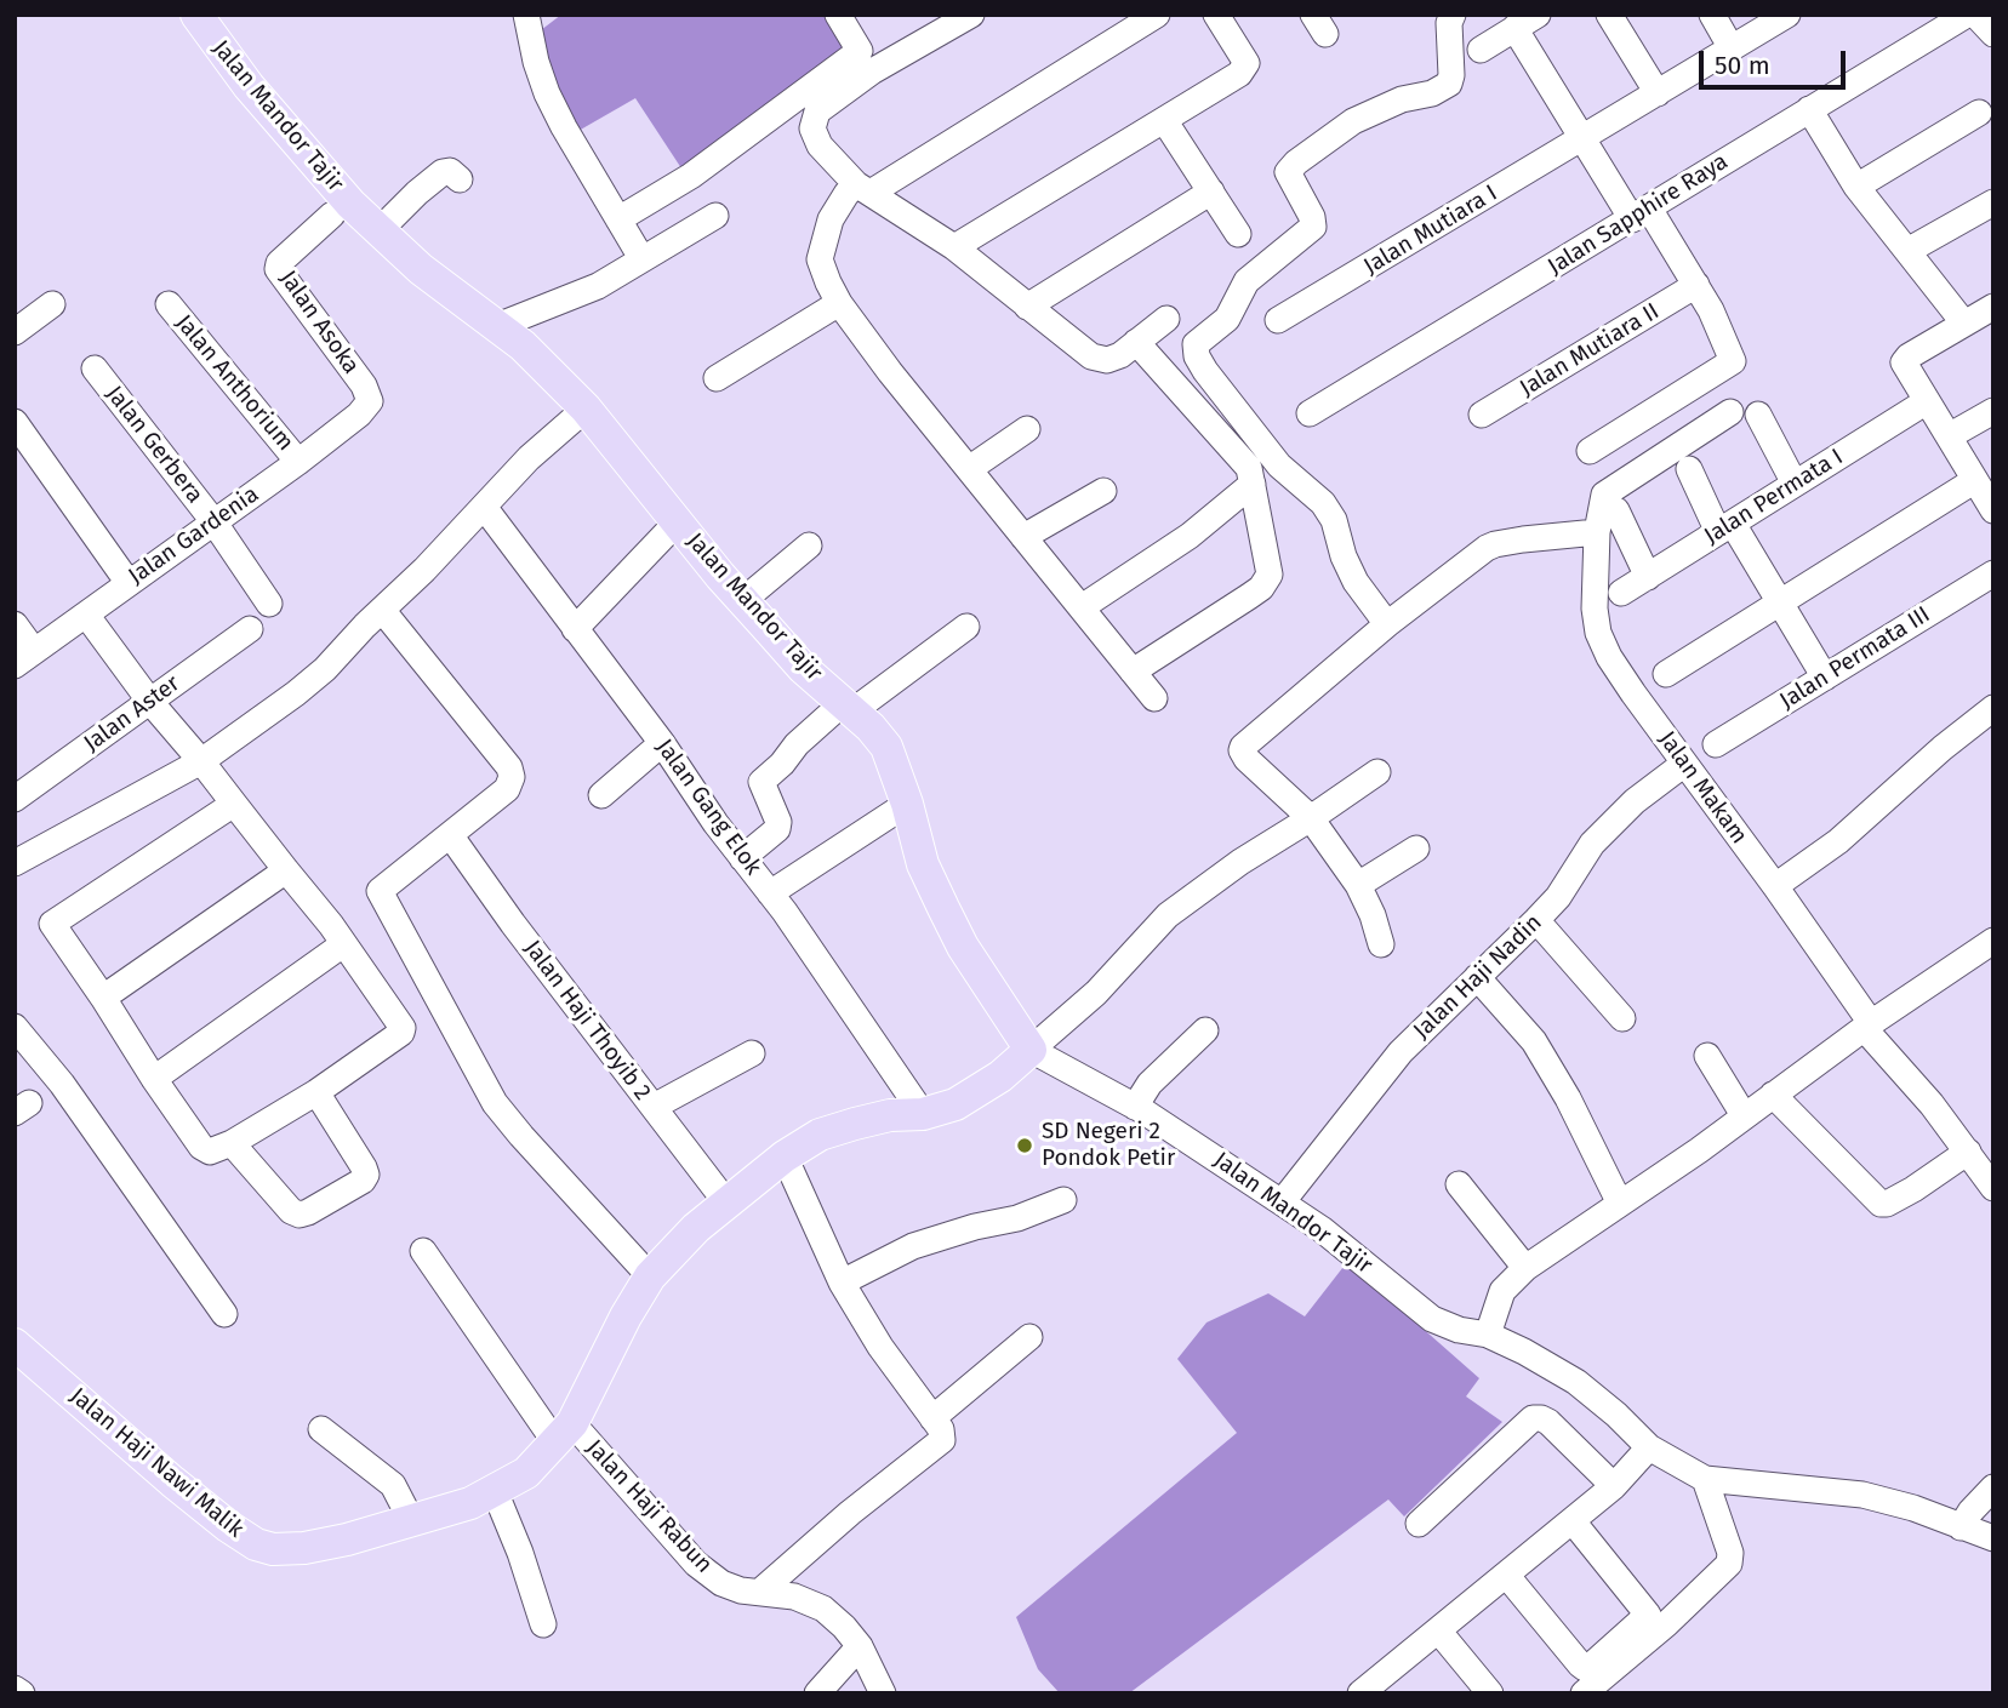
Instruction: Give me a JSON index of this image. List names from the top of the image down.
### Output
{
  "streets": {
    "main road": ["Jalan Mandor Tajir", "Jalan Haji Nawi Malik"],
    "street": [
      "Jalan Sapphire Raya",
      "Jalan Mutiara I",
      "Jalan Asoka",
      "Jalan Mutiara II",
      "Jalan Anthorium",
      "Jalan Gerbera",
      "Jalan Permata I",
      "Jalan Gardenia",
      "Jalan Permata III",
      "Jalan Aster",
      "Jalan Makam",
      "Jalan Gang Elok",
      "Jalan Haji Nadin",
      "Jalan Haji Thoyib 2",
      "Jalan Haji Rabun"
    ]
  },
  "crossings": [
    ["Jalan Mandor Tajir", "Jalan Haji Nadin"],
    ["Jalan Mandor Tajir", "Jalan Haji Nawi Malik"],
    ["Jalan Asoka", "Jalan Gardenia"],
    ["Jalan Anthorium", "Jalan Gardenia"],
    ["Jalan Gerbera", "Jalan Gardenia"],
    ["Jalan Makam", "Jalan Haji Nadin"],
    ["Jalan Gang Elok", "Jalan Haji Nawi Malik"],
    ["Jalan Haji Thoyib 2", "Jalan Haji Nawi Malik"],
    ["Jalan Haji Nawi Malik", "Jalan Haji Rabun"]
  ],
  "places": ["SD Negeri 2 Pondok Petir"],
  "scale_bar": "50 m"
}
